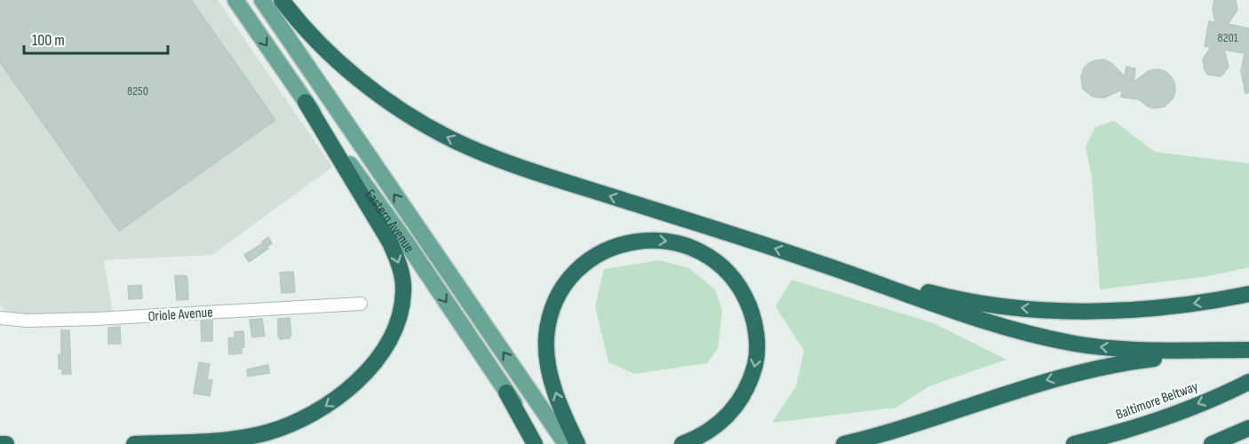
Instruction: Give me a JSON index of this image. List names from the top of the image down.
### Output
{
  "streets": {
    "highway": ["Baltimore Beltway"],
    "main road": ["Eastern Avenue"],
    "street": ["Oriole Avenue"]
  },
  "house_numbers": ["8201", "8250"],
  "scale_bar": "100 m"
}
